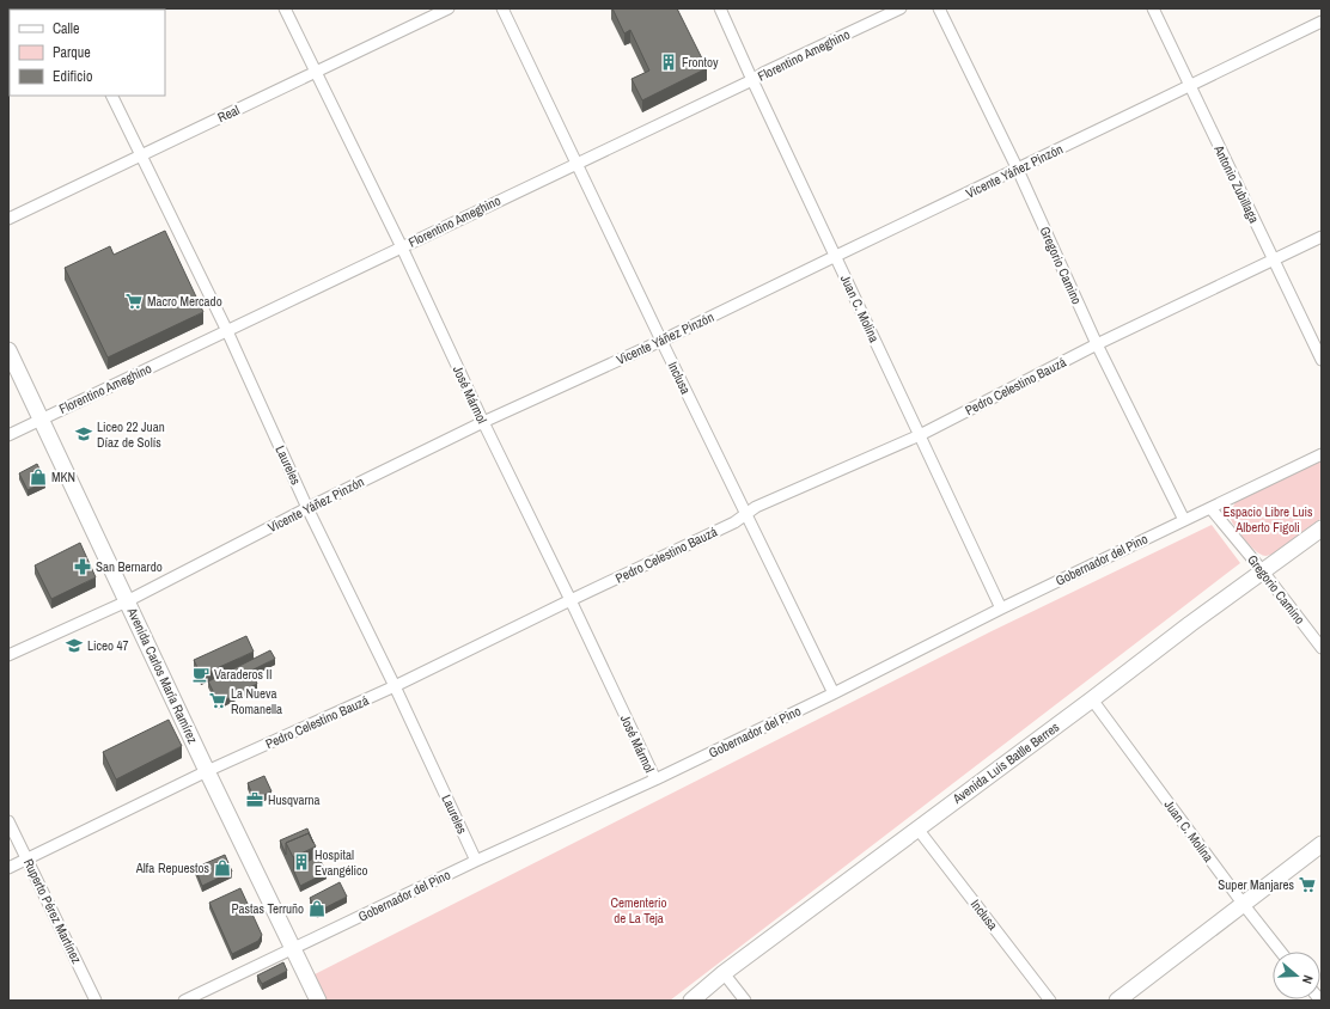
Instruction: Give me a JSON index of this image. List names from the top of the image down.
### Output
{
  "streets": {
    "main road": ["Avenida Carlos María Ramírez", "Avenida Luis Batlle Berres"],
    "street": [
      "Florentino Ameghino",
      "Real",
      "Vicente Yáñez Pinzón",
      "Antonio Zubillaga",
      "Gregorio Camino",
      "Juan C. Molina",
      "Inclusa",
      "Pedro Celestino Bauzá",
      "José Mármol",
      "Laureles",
      "Gobernador del Pino",
      "Ruperto Pérez Martínez"
    ]
  },
  "crossings": [
    ["Florentino Ameghino", "Juan C. Molina"],
    ["Florentino Ameghino", "Inclusa"],
    ["Florentino Ameghino", "José Mármol"],
    ["Florentino Ameghino", "Laureles"],
    ["Florentino Ameghino", "Avenida Carlos María Ramírez"],
    ["Real", "José Mármol"],
    ["Real", "Laureles"],
    ["Vicente Yáñez Pinzón", "Antonio Zubillaga"],
    ["Vicente Yáñez Pinzón", "Gregorio Camino"],
    ["Vicente Yáñez Pinzón", "Juan C. Molina"],
    ["Vicente Yáñez Pinzón", "Inclusa"],
    ["Vicente Yáñez Pinzón", "José Mármol"],
    ["Vicente Yáñez Pinzón", "Laureles"],
    ["Vicente Yáñez Pinzón", "Avenida Carlos María Ramírez"],
    ["Antonio Zubillaga", "Pedro Celestino Bauzá"],
    ["Gregorio Camino", "Pedro Celestino Bauzá"],
    ["Gregorio Camino", "Gobernador del Pino"],
    ["Gregorio Camino", "Avenida Luis Batlle Berres"],
    ["Juan C. Molina", "Pedro Celestino Bauzá"],
    ["Juan C. Molina", "Gobernador del Pino"],
    ["Juan C. Molina", "Avenida Luis Batlle Berres"],
    ["Inclusa", "Pedro Celestino Bauzá"],
    ["Inclusa", "Gobernador del Pino"],
    ["Inclusa", "Avenida Luis Batlle Berres"],
    ["Pedro Celestino Bauzá", "José Mármol"],
    ["Pedro Celestino Bauzá", "Laureles"],
    ["Pedro Celestino Bauzá", "Avenida Carlos María Ramírez"],
    ["Pedro Celestino Bauzá", "Ruperto Pérez Martínez"],
    ["José Mármol", "Gobernador del Pino"],
    ["Laureles", "Gobernador del Pino"],
    ["Gobernador del Pino", "Avenida Carlos María Ramírez"]
  ],
  "parks": ["Espacio Libre Luis Alberto Figoli", "Cementerio de La Teja"],
  "places": {
    "building": ["Frontoy", "Hospital Evangélico"],
    "supermarket": ["Macro Mercado", "La Nueva Romanella", "Super Manjares"],
    "school or university": ["Liceo 22 Juan Díaz de Solís", "Liceo 47"],
    "shop": ["MKN", "Alfa Repuestos", "Pastas Terruño"],
    "pharmacy": ["San Bernardo"],
    "cafe": ["Varaderos II"],
    "office": ["Husqvarna"]
  },
  "legend": ["Calle", "Parque", "Edificio"],
  "north": "right"
}
